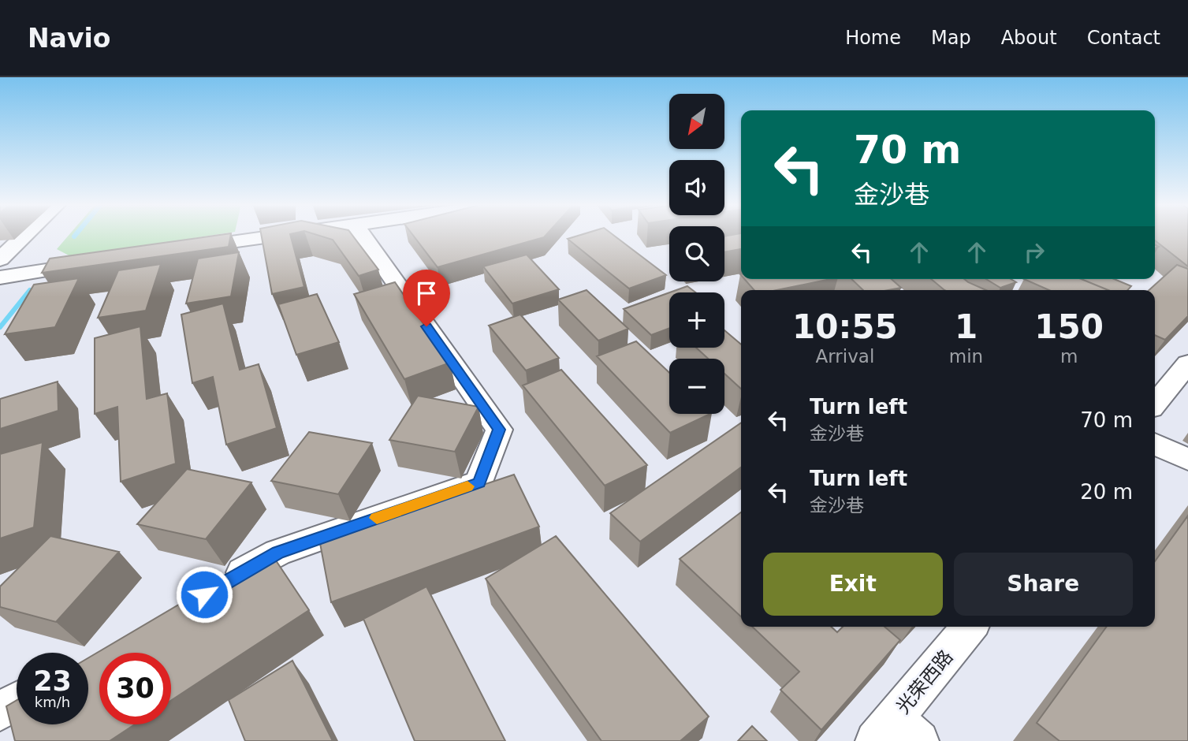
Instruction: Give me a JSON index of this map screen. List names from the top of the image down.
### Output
{
  "streets": {
    "street": ["光荣西路"]
  },
  "north": "bottom left",
  "page": {
    "header": "Navio",
    "nav": [
      "Home",
      "Map",
      "About",
      "Contact"
    ],
    "map_buttons": ["+", "−"],
    "turn": ["70 m", "金沙巷"],
    "eta": [
      "10:55",
      "Arrival",
      "1",
      "min",
      "150",
      "m"
    ],
    "list": [
      {
        "name": "Turn left",
        "note": "金沙巷",
        "value": "70 m"
      },
      {
        "name": "Turn left",
        "note": "金沙巷",
        "value": "20 m"
      }
    ],
    "buttons": ["Exit", "Share"],
    "speed": "23 km/h",
    "limit": "30"
  }
}
